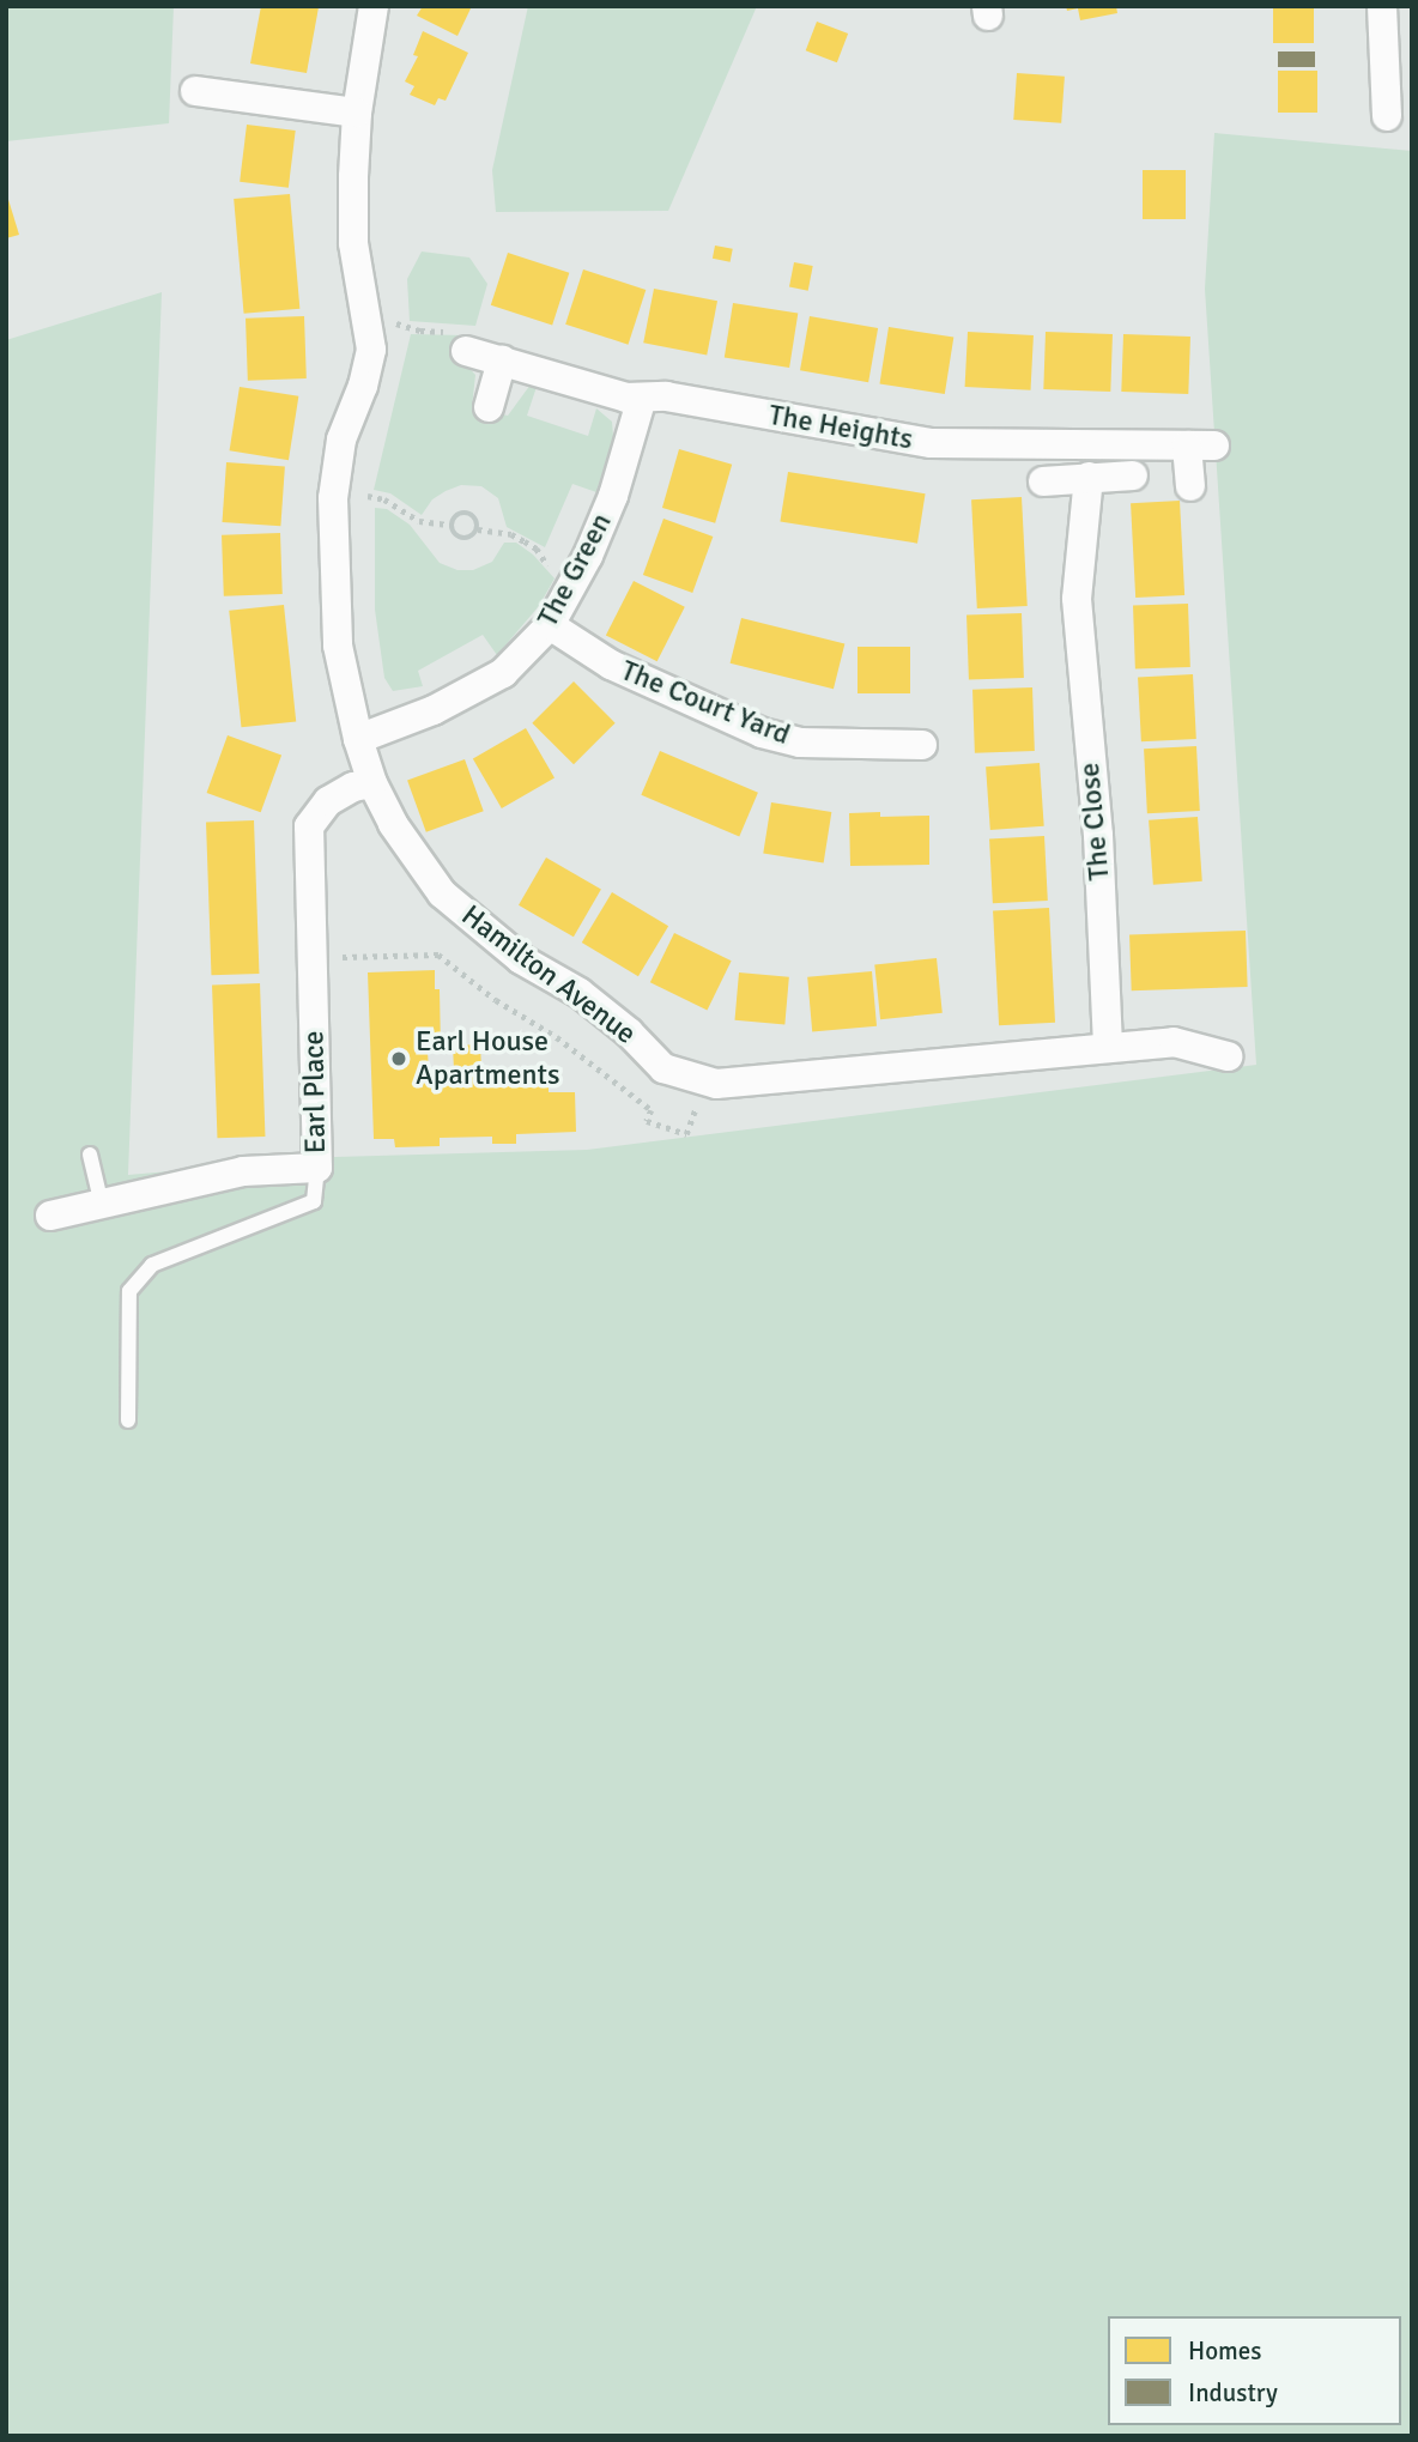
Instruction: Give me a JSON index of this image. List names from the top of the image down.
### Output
{
  "streets": {
    "street": [
      "The Heights",
      "The Green",
      "The Court Yard",
      "The Close",
      "Hamilton Avenue",
      "Earl Place"
    ]
  },
  "crossings": [
    ["The Heights", "The Green"],
    ["The Green", "The Court Yard"],
    ["The Green", "Hamilton Avenue"],
    ["The Close", "Hamilton Avenue"],
    ["Hamilton Avenue", "Earl Place"]
  ],
  "places": ["Earl House Apartments"],
  "legend": ["Homes", "Industry"]
}
